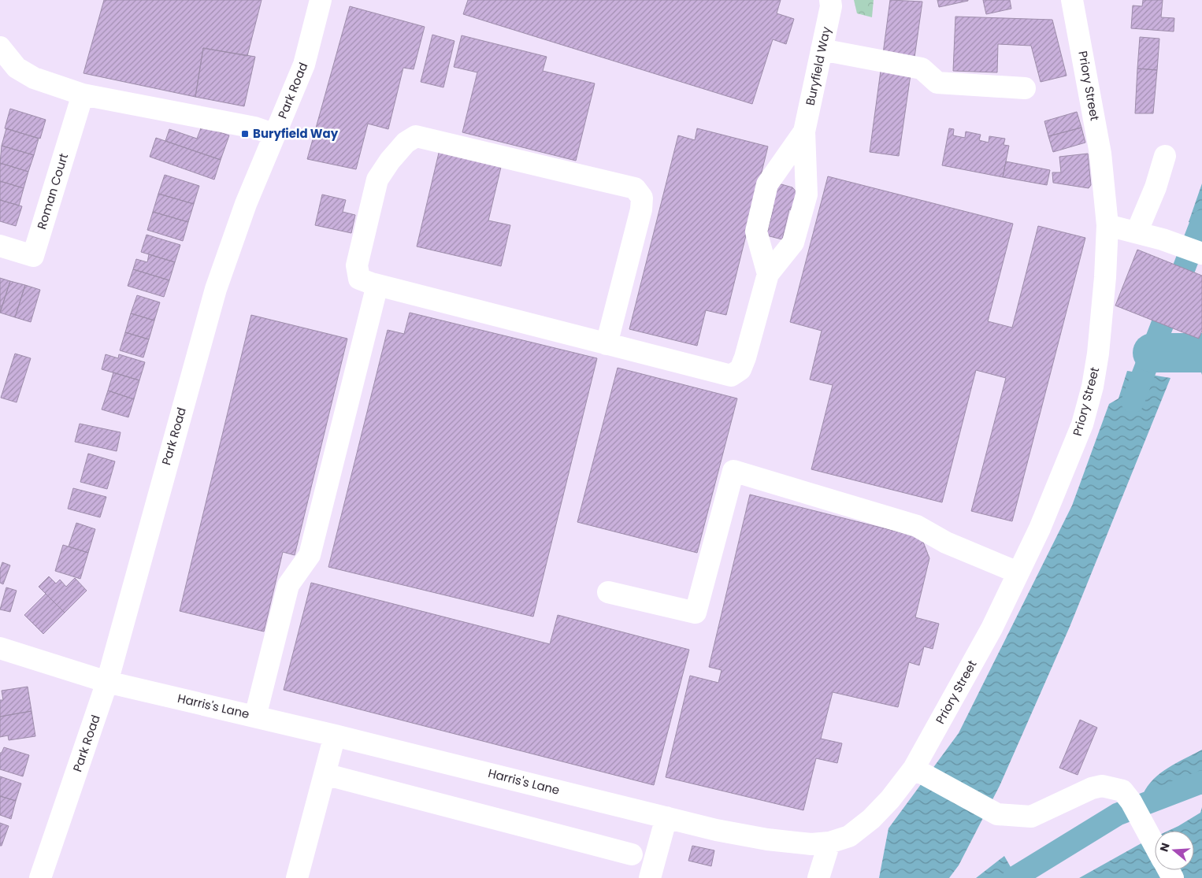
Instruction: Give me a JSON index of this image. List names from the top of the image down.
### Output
{
  "streets": {
    "street": [
      "Buryfield Way",
      "Priory Street",
      "Park Road",
      "Roman Court",
      "Harris's Lane"
    ]
  },
  "crossings": [
    ["Priory Street", "Harris's Lane"],
    ["Park Road", "Harris's Lane"]
  ],
  "places": {
    "transit": ["Buryfield Way"]
  },
  "north": "left"
}
